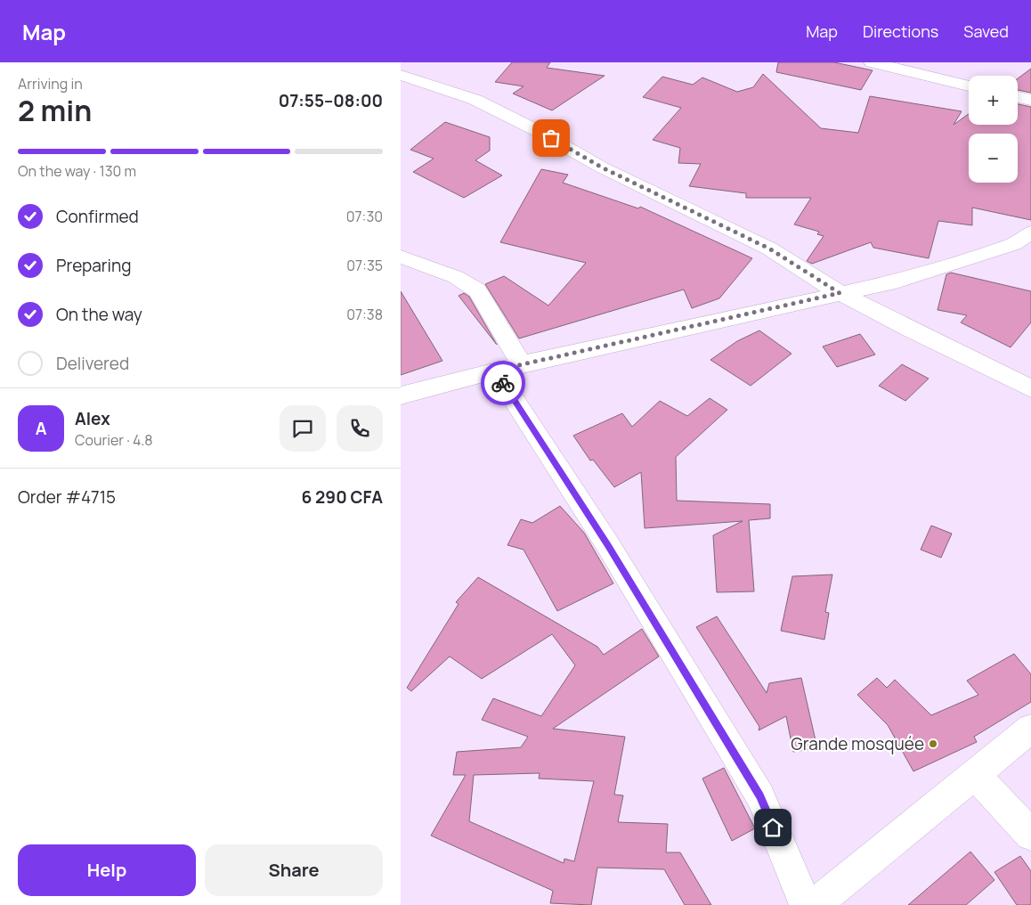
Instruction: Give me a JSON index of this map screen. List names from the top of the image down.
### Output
{
  "places": ["Grande mosquée"],
  "page": {
    "header": "Map",
    "nav": ["Map", "Directions", "Saved"],
    "heading": ["2 min", "Arriving in", "07:55–08:00"],
    "panel": [
      "Alex",
      "Courier · 4.8",
      "Order #4715",
      "6 290 CFA"
    ],
    "map_buttons": ["+", "−"],
    "bar": "On the way · 130 m",
    "list": [
      ["Confirmed", "07:30"],
      ["Preparing", "07:35"],
      ["On the way", "07:38"],
      "Delivered"
    ],
    "round": "A",
    "buttons": ["Help", "Share"]
  }
}
